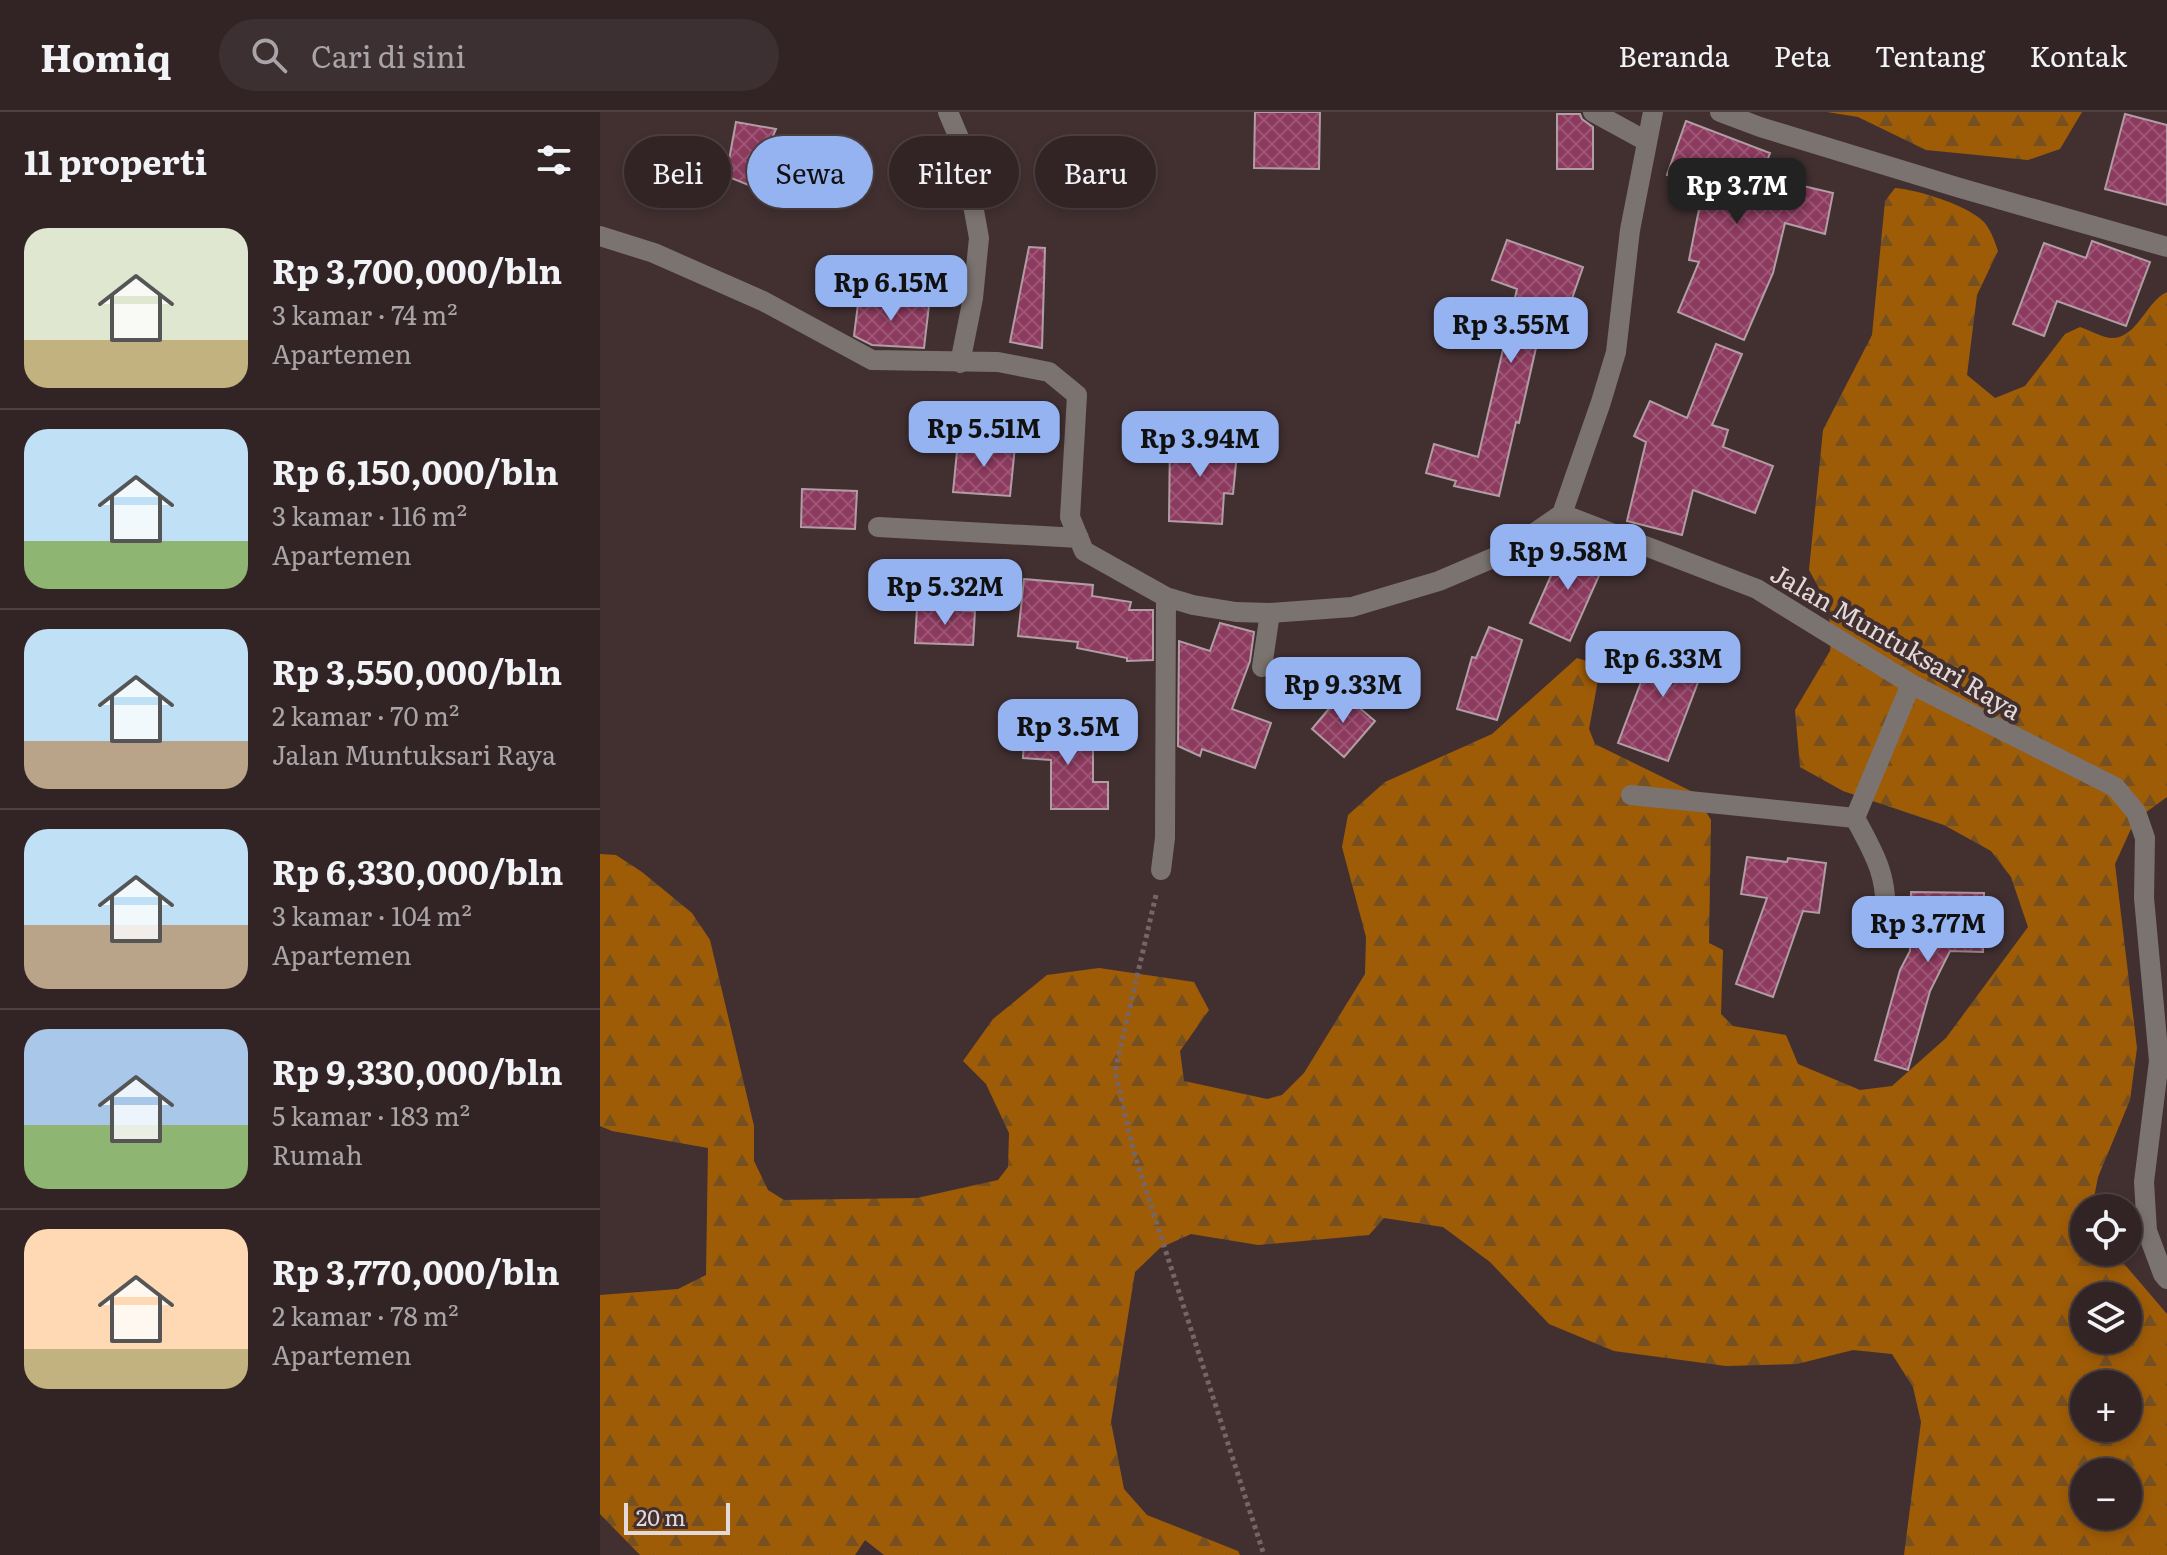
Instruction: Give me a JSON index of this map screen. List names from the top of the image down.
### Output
{
  "streets": {
    "street": ["Jalan Muntuksari Raya"]
  },
  "scale_bar": "20 m",
  "page": {
    "header": "Homiq",
    "search": "Cari di sini",
    "nav": [
      "Beranda",
      "Peta",
      "Tentang",
      "Kontak"
    ],
    "heading": "11 properti",
    "chip": [
      "Beli",
      "Sewa",
      "Filter",
      "Baru"
    ],
    "price": [
      "Rp 3.7M",
      "Rp 6.15M",
      "Rp 3.55M",
      "Rp 5.51M",
      "Rp 3.94M",
      "Rp 9.58M",
      "Rp 5.32M",
      "Rp 6.33M",
      "Rp 9.33M",
      "Rp 3.5M",
      "Rp 3.77M"
    ],
    "list": [
      {
        "name": "Rp 3,700,000/bln",
        "note": "3 kamar · 74 m² · Apartemen"
      },
      {
        "name": "Rp 6,150,000/bln",
        "note": "3 kamar · 116 m² · Apartemen"
      },
      {
        "name": "Rp 3,550,000/bln",
        "note": "2 kamar · 70 m² · Jalan Muntuksari Raya"
      },
      {
        "name": "Rp 6,330,000/bln",
        "note": "3 kamar · 104 m² · Apartemen"
      },
      {
        "name": "Rp 9,330,000/bln",
        "note": "5 kamar · 183 m² · Rumah"
      },
      {
        "name": "Rp 3,770,000/bln",
        "note": "2 kamar · 78 m² · Apartemen"
      }
    ],
    "map_buttons": ["+", "−"],
    "scale": "20 m"
  }
}
